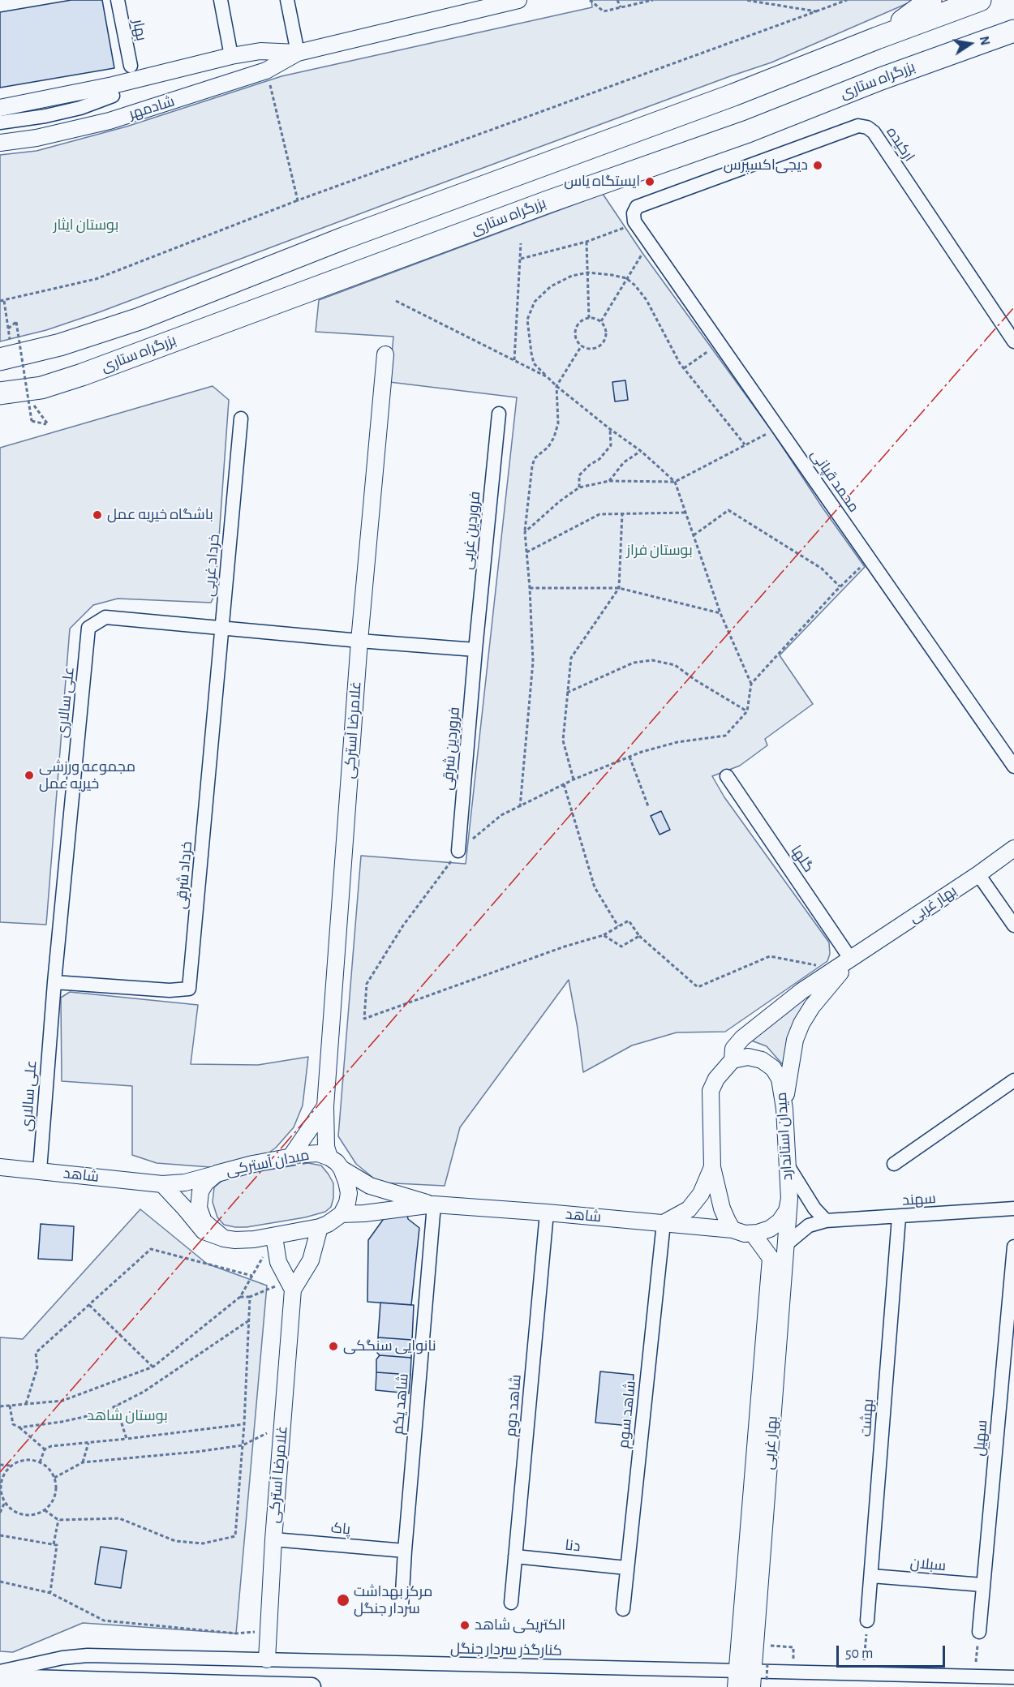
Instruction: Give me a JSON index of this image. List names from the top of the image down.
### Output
{
  "streets": {
    "highway": ["بزرگراه ستاری"],
    "street": [
      "بهار",
      "شادمهر",
      "ارکیده",
      "محمد قپانی",
      "فروردین غربی",
      "خرداد غربی",
      "علی سالاری",
      "غلامرضا آسترکی",
      "فروردین شرقی",
      "گلها",
      "خرداد شرقی",
      "بهار غربی",
      "میدان استاندارد",
      "میدان آسترکی",
      "شاهد",
      "سهند",
      "شاهد یکم",
      "شاهد دوم",
      "شاهد سوم",
      "بهشت",
      "سهیل",
      "پاک",
      "دنا",
      "سبلان",
      "کنارگذر سردار جنگل"
    ]
  },
  "crossings": [
    ["ارکیده", "محمد قپانی"],
    ["فروردین غربی", "علی سالاری"],
    ["فروردین غربی", "فروردین شرقی"],
    ["خرداد غربی", "علی سالاری"],
    ["خرداد غربی", "خرداد شرقی"],
    ["علی سالاری", "غلامرضا آسترکی"],
    ["علی سالاری", "فروردین شرقی"],
    ["علی سالاری", "خرداد شرقی"],
    ["علی سالاری", "شاهد"],
    ["غلامرضا آسترکی", "میدان آسترکی"],
    ["غلامرضا آسترکی", "پاک"],
    ["غلامرضا آسترکی", "کنارگذر سردار جنگل"],
    ["گلها", "بهار غربی"],
    ["بهار غربی", "میدان استاندارد"],
    ["بهار غربی", "کنارگذر سردار جنگل"],
    ["میدان آسترکی", "شاهد"],
    ["شاهد", "شاهد یکم"],
    ["شاهد", "شاهد دوم"],
    ["شاهد", "شاهد سوم"],
    ["سهند", "بهشت"],
    ["شاهد یکم", "پاک"],
    ["شاهد دوم", "دنا"],
    ["شاهد سوم", "دنا"],
    ["بهشت", "سبلان"],
    ["سهیل", "سبلان"]
  ],
  "parks": ["بوستان ایثار", "بوستان فراز", "بوستان شاهد"],
  "places": [
    "دیجی‌اکسپرس",
    "ایستگاه یاس",
    "باشگاه خیریه عمل",
    "مجموعه ورزشی خیریه عمل",
    "نانوایی سنگکی",
    "مرکز بهداشت سردار جنگل",
    "الکتریکی شاهد"
  ],
  "scale_bar": "50 m",
  "north": "right"
}
